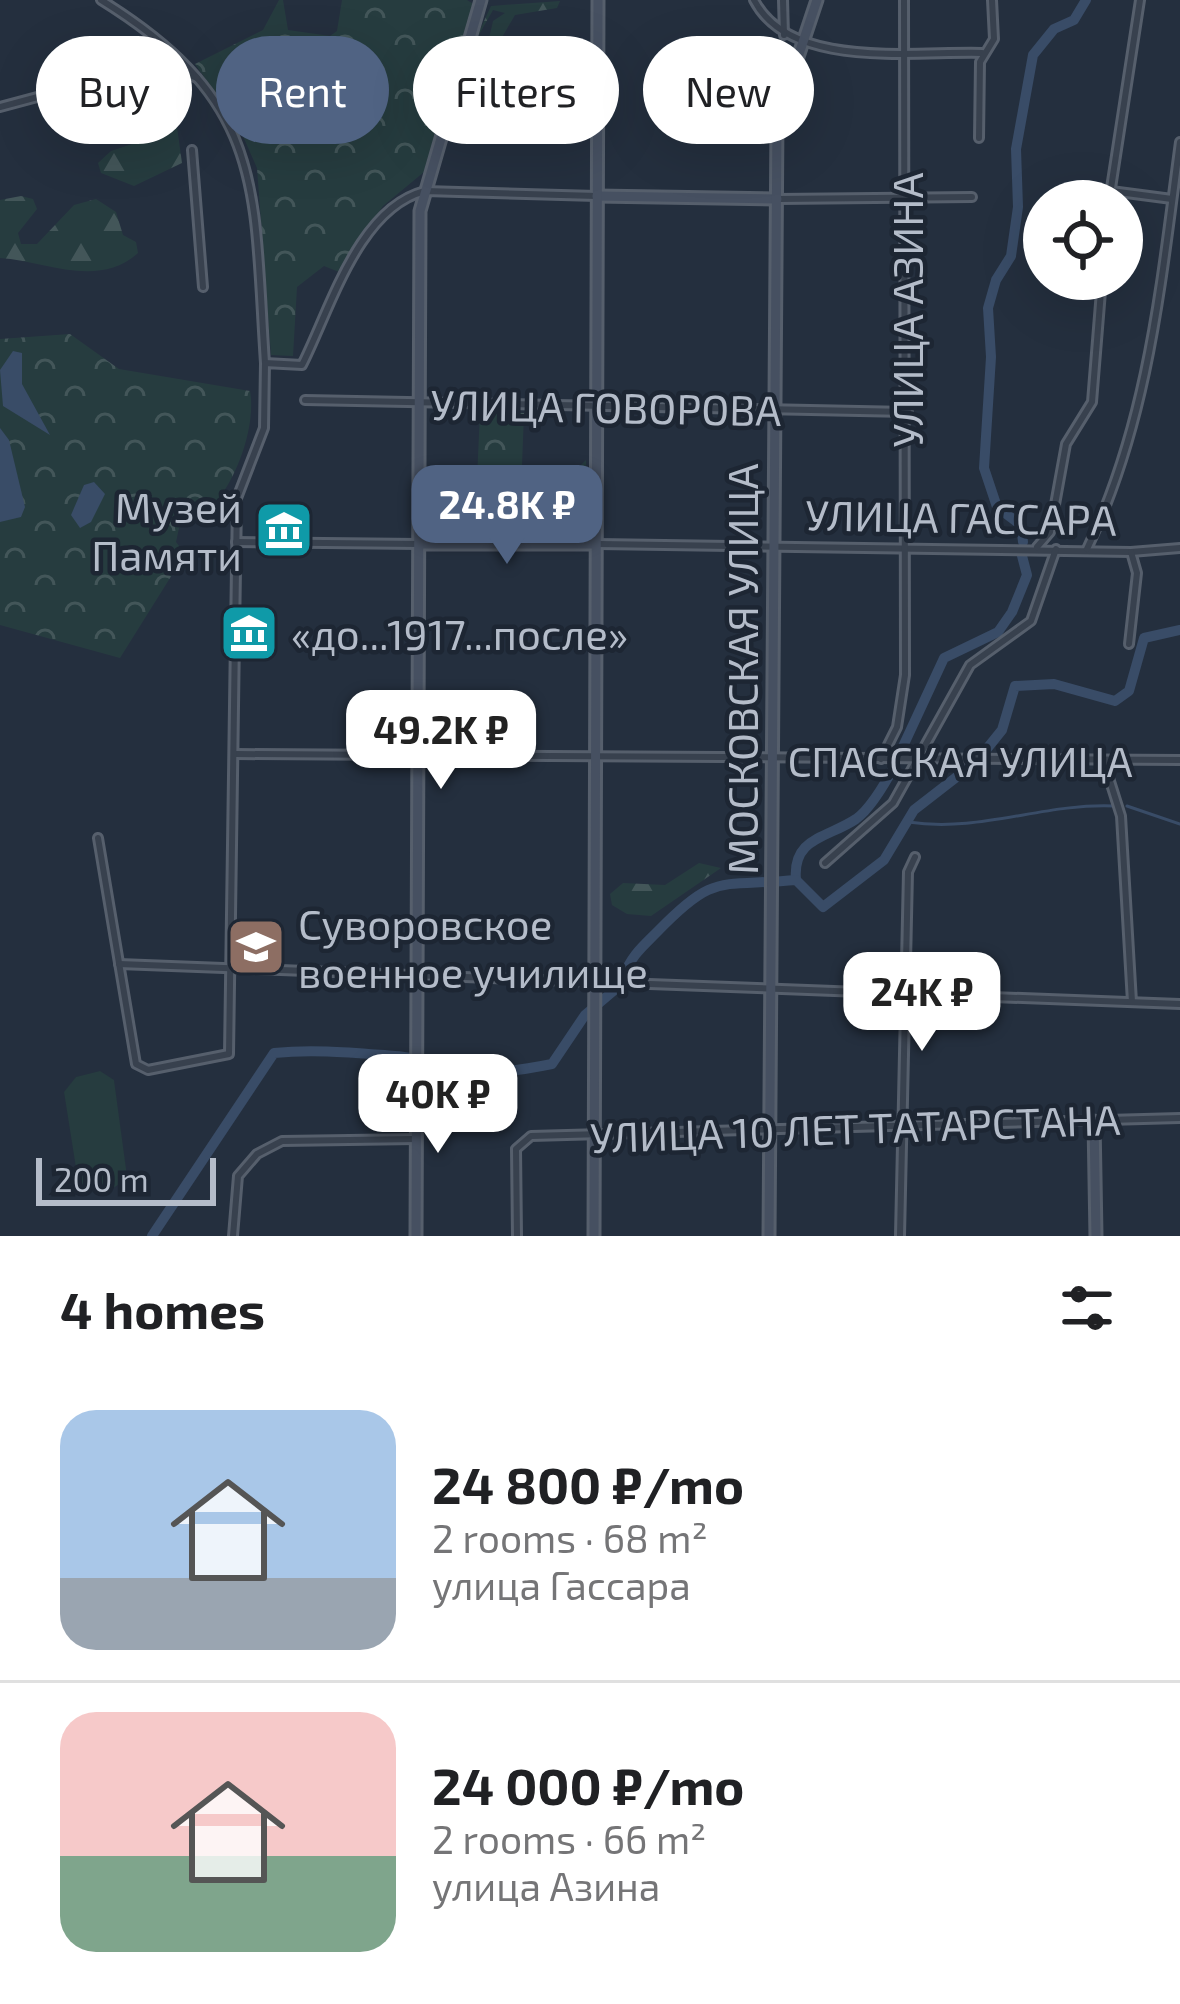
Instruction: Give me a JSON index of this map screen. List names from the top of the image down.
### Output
{
  "streets": {
    "main road": ["УЛИЦА ГАССАРА", "МОСКОВСКАЯ УЛИЦА"],
    "street": [
      "УЛИЦА АЗИНА",
      "УЛИЦА ГОВОРОВА",
      "СПАССКАЯ УЛИЦА",
      "УЛИЦА 10 ЛЕТ ТАТАРСТАНА"
    ]
  },
  "crossings": [
    ["УЛИЦА АЗИНА", "УЛИЦА ГОВОРОВА"],
    ["УЛИЦА АЗИНА", "УЛИЦА ГАССАРА"],
    ["УЛИЦА АЗИНА", "СПАССКАЯ УЛИЦА"],
    ["УЛИЦА ГОВОРОВА", "МОСКОВСКАЯ УЛИЦА"],
    ["УЛИЦА ГАССАРА", "МОСКОВСКАЯ УЛИЦА"],
    ["МОСКОВСКАЯ УЛИЦА", "СПАССКАЯ УЛИЦА"],
    ["МОСКОВСКАЯ УЛИЦА", "УЛИЦА 10 ЛЕТ ТАТАРСТАНА"]
  ],
  "places": {
    "museum": ["Музей Памяти", "«до...1917...после»"],
    "school or university": ["Суворовское военное училище"]
  },
  "scale_bar": "200 m",
  "page": {
    "chip": [
      "Buy",
      "Rent",
      "Filters",
      "New"
    ],
    "price": [
      "24.8K ₽",
      "49.2K ₽",
      "24K ₽",
      "40K ₽"
    ],
    "scale": "200 m",
    "heading": "4 homes",
    "list": [
      {
        "name": "24 800 ₽/mo",
        "note": "2 rooms · 68 m² · улица Гассара"
      },
      {
        "name": "24 000 ₽/mo",
        "note": "2 rooms · 66 m² · улица Азина"
      }
    ]
  }
}
